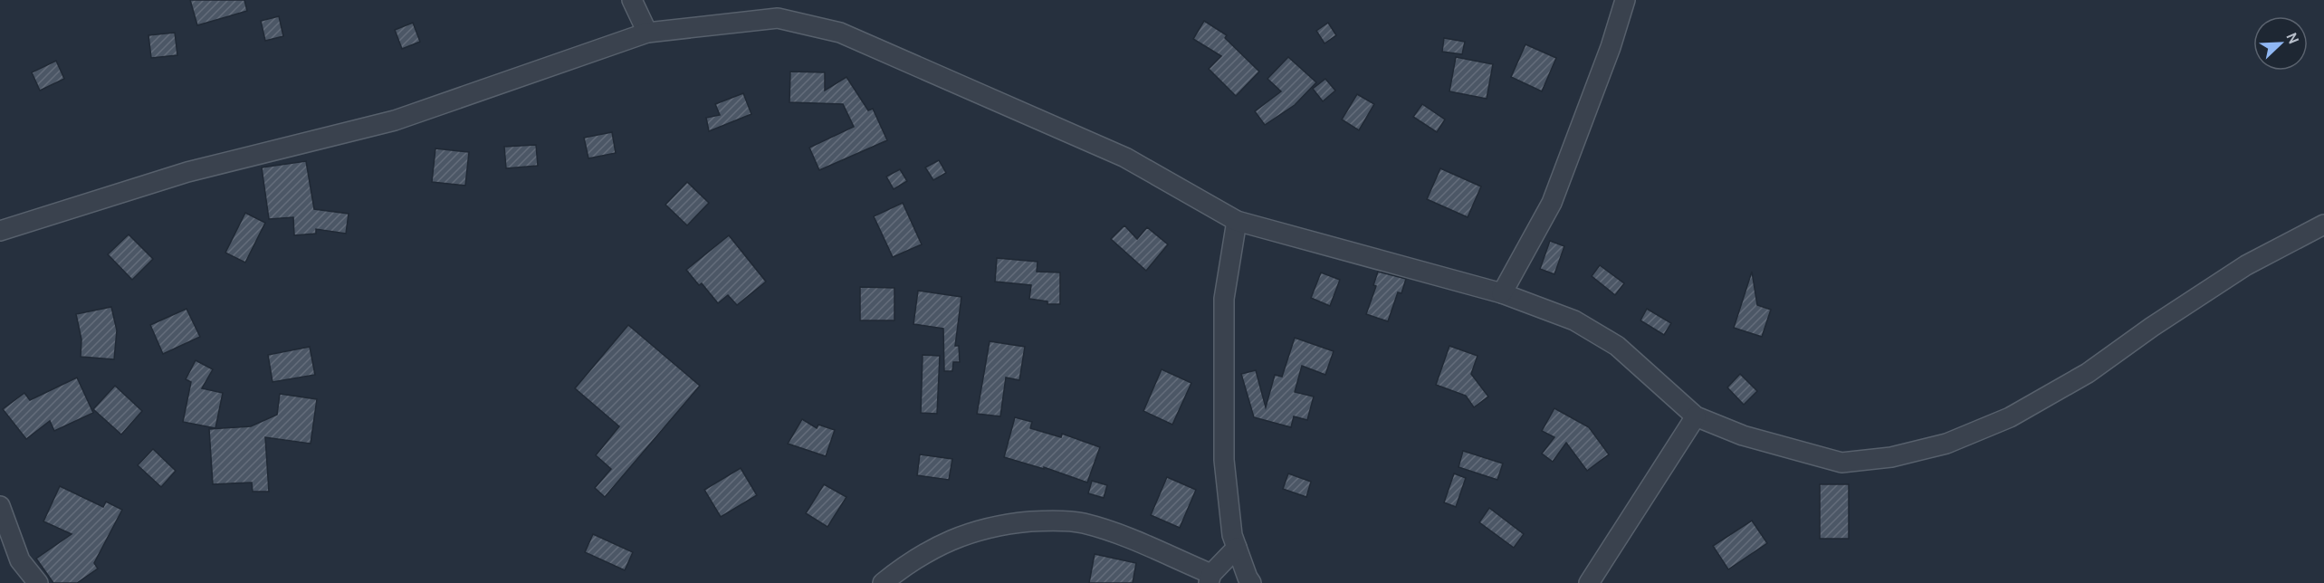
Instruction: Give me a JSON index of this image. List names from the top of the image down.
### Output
{
  "north": "top right"
}
